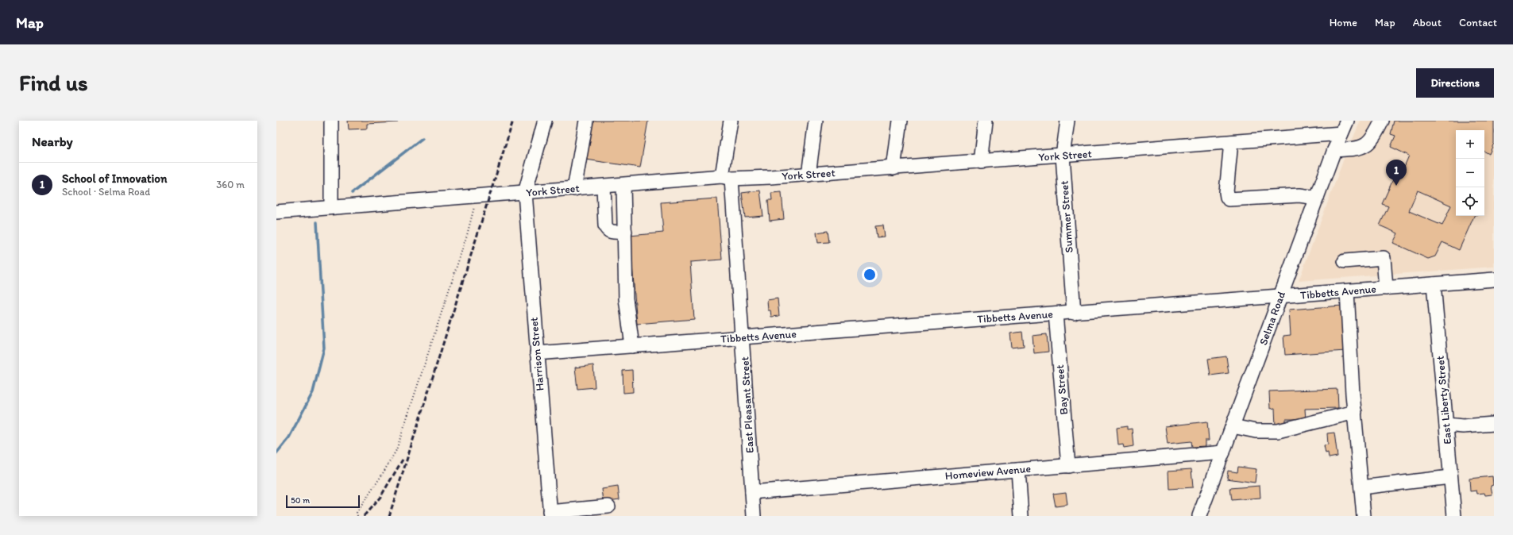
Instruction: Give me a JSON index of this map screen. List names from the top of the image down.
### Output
{
  "streets": {
    "street": [
      "York Street",
      "Summer Street",
      "Tibbetts Avenue",
      "Selma Road",
      "Harrison Street",
      "Bay Street",
      "East Liberty Street",
      "East Pleasant Street",
      "Homeview Avenue"
    ]
  },
  "crossings": [
    ["York Street", "Summer Street"],
    ["York Street", "Selma Road"],
    ["York Street", "Harrison Street"],
    ["York Street", "East Pleasant Street"],
    ["Summer Street", "Tibbetts Avenue"],
    ["Tibbetts Avenue", "Selma Road"],
    ["Tibbetts Avenue", "Harrison Street"],
    ["Tibbetts Avenue", "Bay Street"],
    ["Tibbetts Avenue", "East Liberty Street"],
    ["Tibbetts Avenue", "East Pleasant Street"],
    ["Selma Road", "Homeview Avenue"],
    ["Bay Street", "Homeview Avenue"],
    ["East Pleasant Street", "Homeview Avenue"]
  ],
  "scale_bar": "50 m",
  "page": {
    "header": "Map",
    "nav": [
      "Home",
      "Map",
      "About",
      "Contact"
    ],
    "buttons": "Directions",
    "title": "Find us",
    "heading": "Nearby",
    "map_buttons": ["+", "−"],
    "pins": "1",
    "list": [
      {
        "mark": "1",
        "name": "School of Innovation",
        "note": "School · Selma Road",
        "value": "360 m"
      }
    ],
    "scale": "50 m"
  }
}
